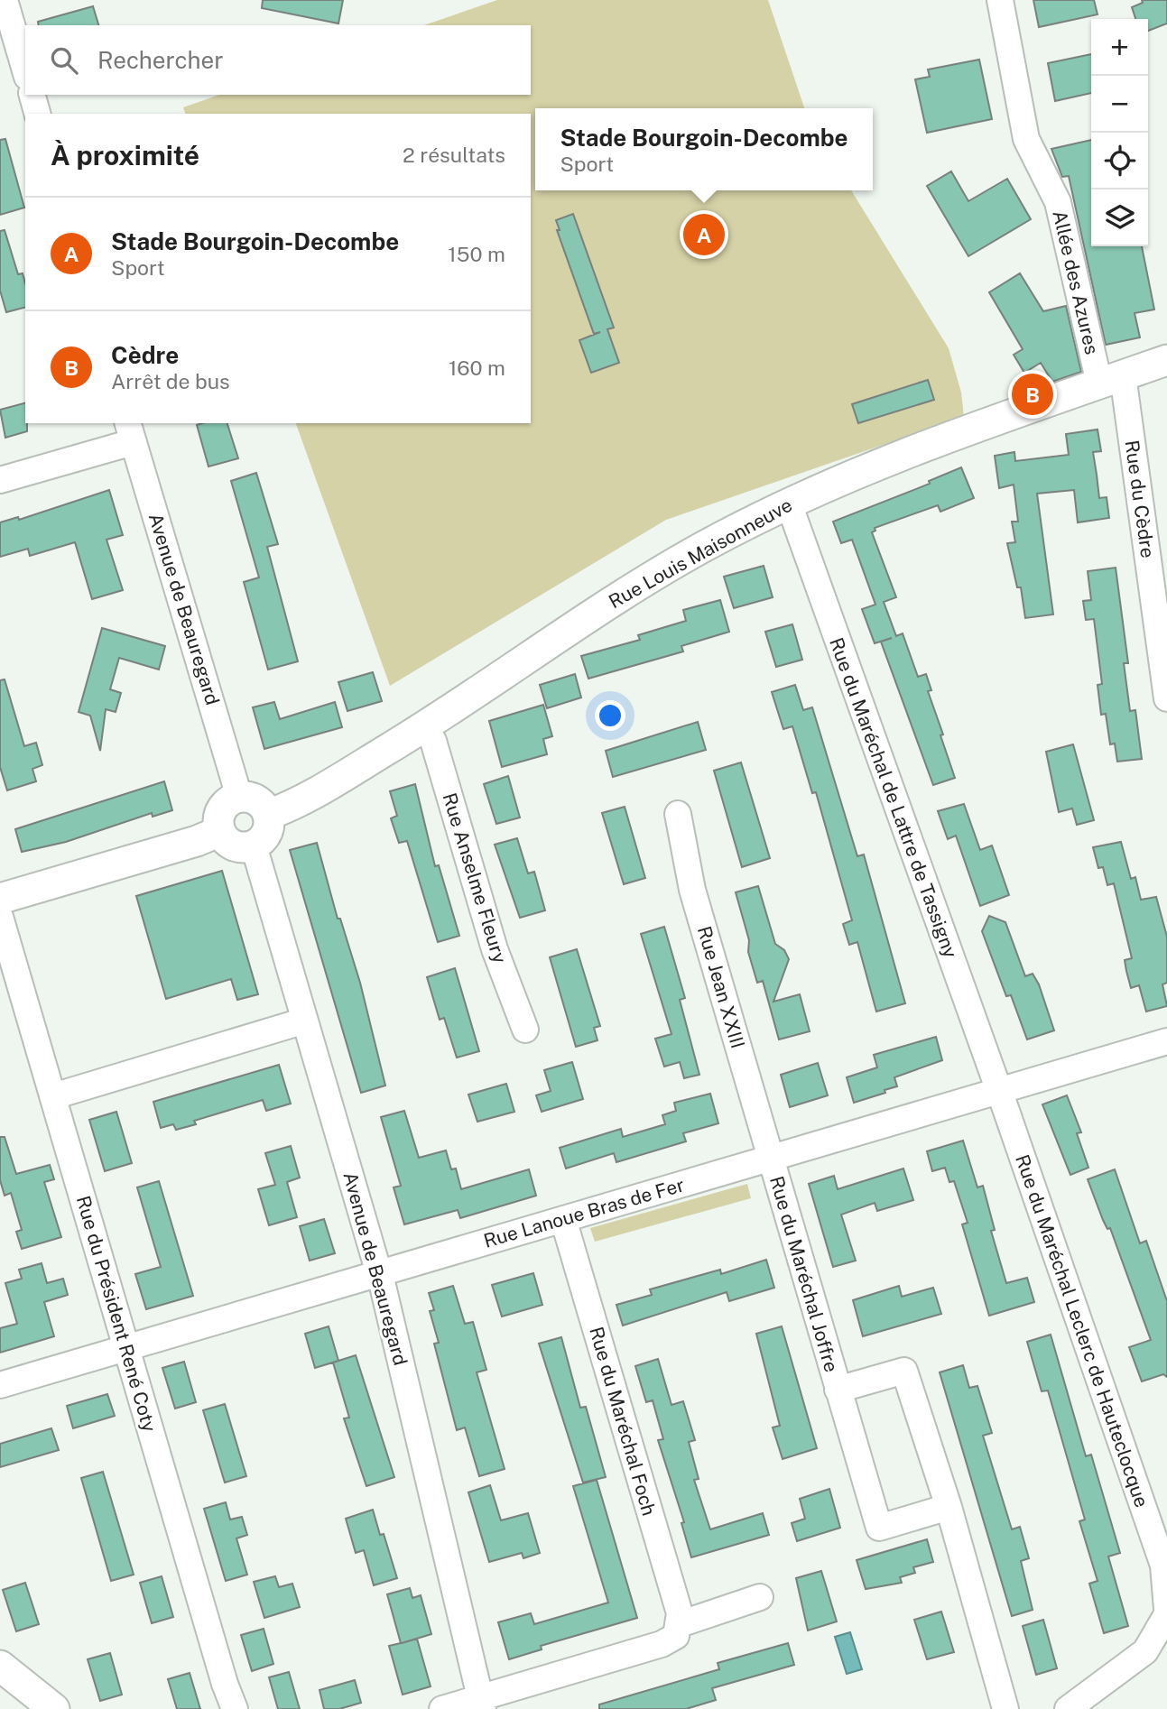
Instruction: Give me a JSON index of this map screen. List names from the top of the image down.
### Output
{
  "streets": {
    "street": [
      "Allée des Azures",
      "Rue du Cèdre",
      "Rue Louis Maisonneuve",
      "Avenue de Beauregard",
      "Rue du Maréchal de Lattre de Tassigny",
      "Rue Anselme Fleury",
      "Rue Jean XXIII",
      "Rue Lanoue Bras de Fer",
      "Rue du Maréchal Joffre",
      "Rue du Président René Coty",
      "Rue du Maréchal Leclerc de Hauteclocque",
      "Rue du Maréchal Foch"
    ]
  },
  "crossings": [
    ["Allée des Azures", "Rue du Cèdre"],
    ["Allée des Azures", "Rue Louis Maisonneuve"],
    ["Rue du Cèdre", "Rue Louis Maisonneuve"],
    ["Rue Louis Maisonneuve", "Avenue de Beauregard"],
    ["Rue Louis Maisonneuve", "Rue du Maréchal de Lattre de Tassigny"],
    ["Rue Louis Maisonneuve", "Rue Anselme Fleury"],
    ["Avenue de Beauregard", "Rue Lanoue Bras de Fer"],
    ["Rue du Maréchal de Lattre de Tassigny", "Rue Lanoue Bras de Fer"],
    ["Rue du Maréchal de Lattre de Tassigny", "Rue du Maréchal Leclerc de Hauteclocque"],
    ["Rue Jean XXIII", "Rue Lanoue Bras de Fer"],
    ["Rue Jean XXIII", "Rue du Maréchal Joffre"],
    ["Rue Lanoue Bras de Fer", "Rue du Maréchal Joffre"],
    ["Rue Lanoue Bras de Fer", "Rue du Président René Coty"],
    ["Rue Lanoue Bras de Fer", "Rue du Maréchal Leclerc de Hauteclocque"],
    ["Rue Lanoue Bras de Fer", "Rue du Maréchal Foch"]
  ],
  "page": {
    "map_buttons": ["+", "−"],
    "search": "Rechercher",
    "popup": ["Stade Bourgoin-Decombe", "Sport"],
    "heading": ["À proximité", "2 résultats"],
    "list": [
      {
        "mark": "A",
        "name": "Stade Bourgoin-Decombe",
        "note": "Sport",
        "value": "150 m"
      },
      {
        "mark": "B",
        "name": "Cèdre",
        "note": "Arrêt de bus",
        "value": "160 m"
      }
    ],
    "pins": ["A", "B"]
  }
}
